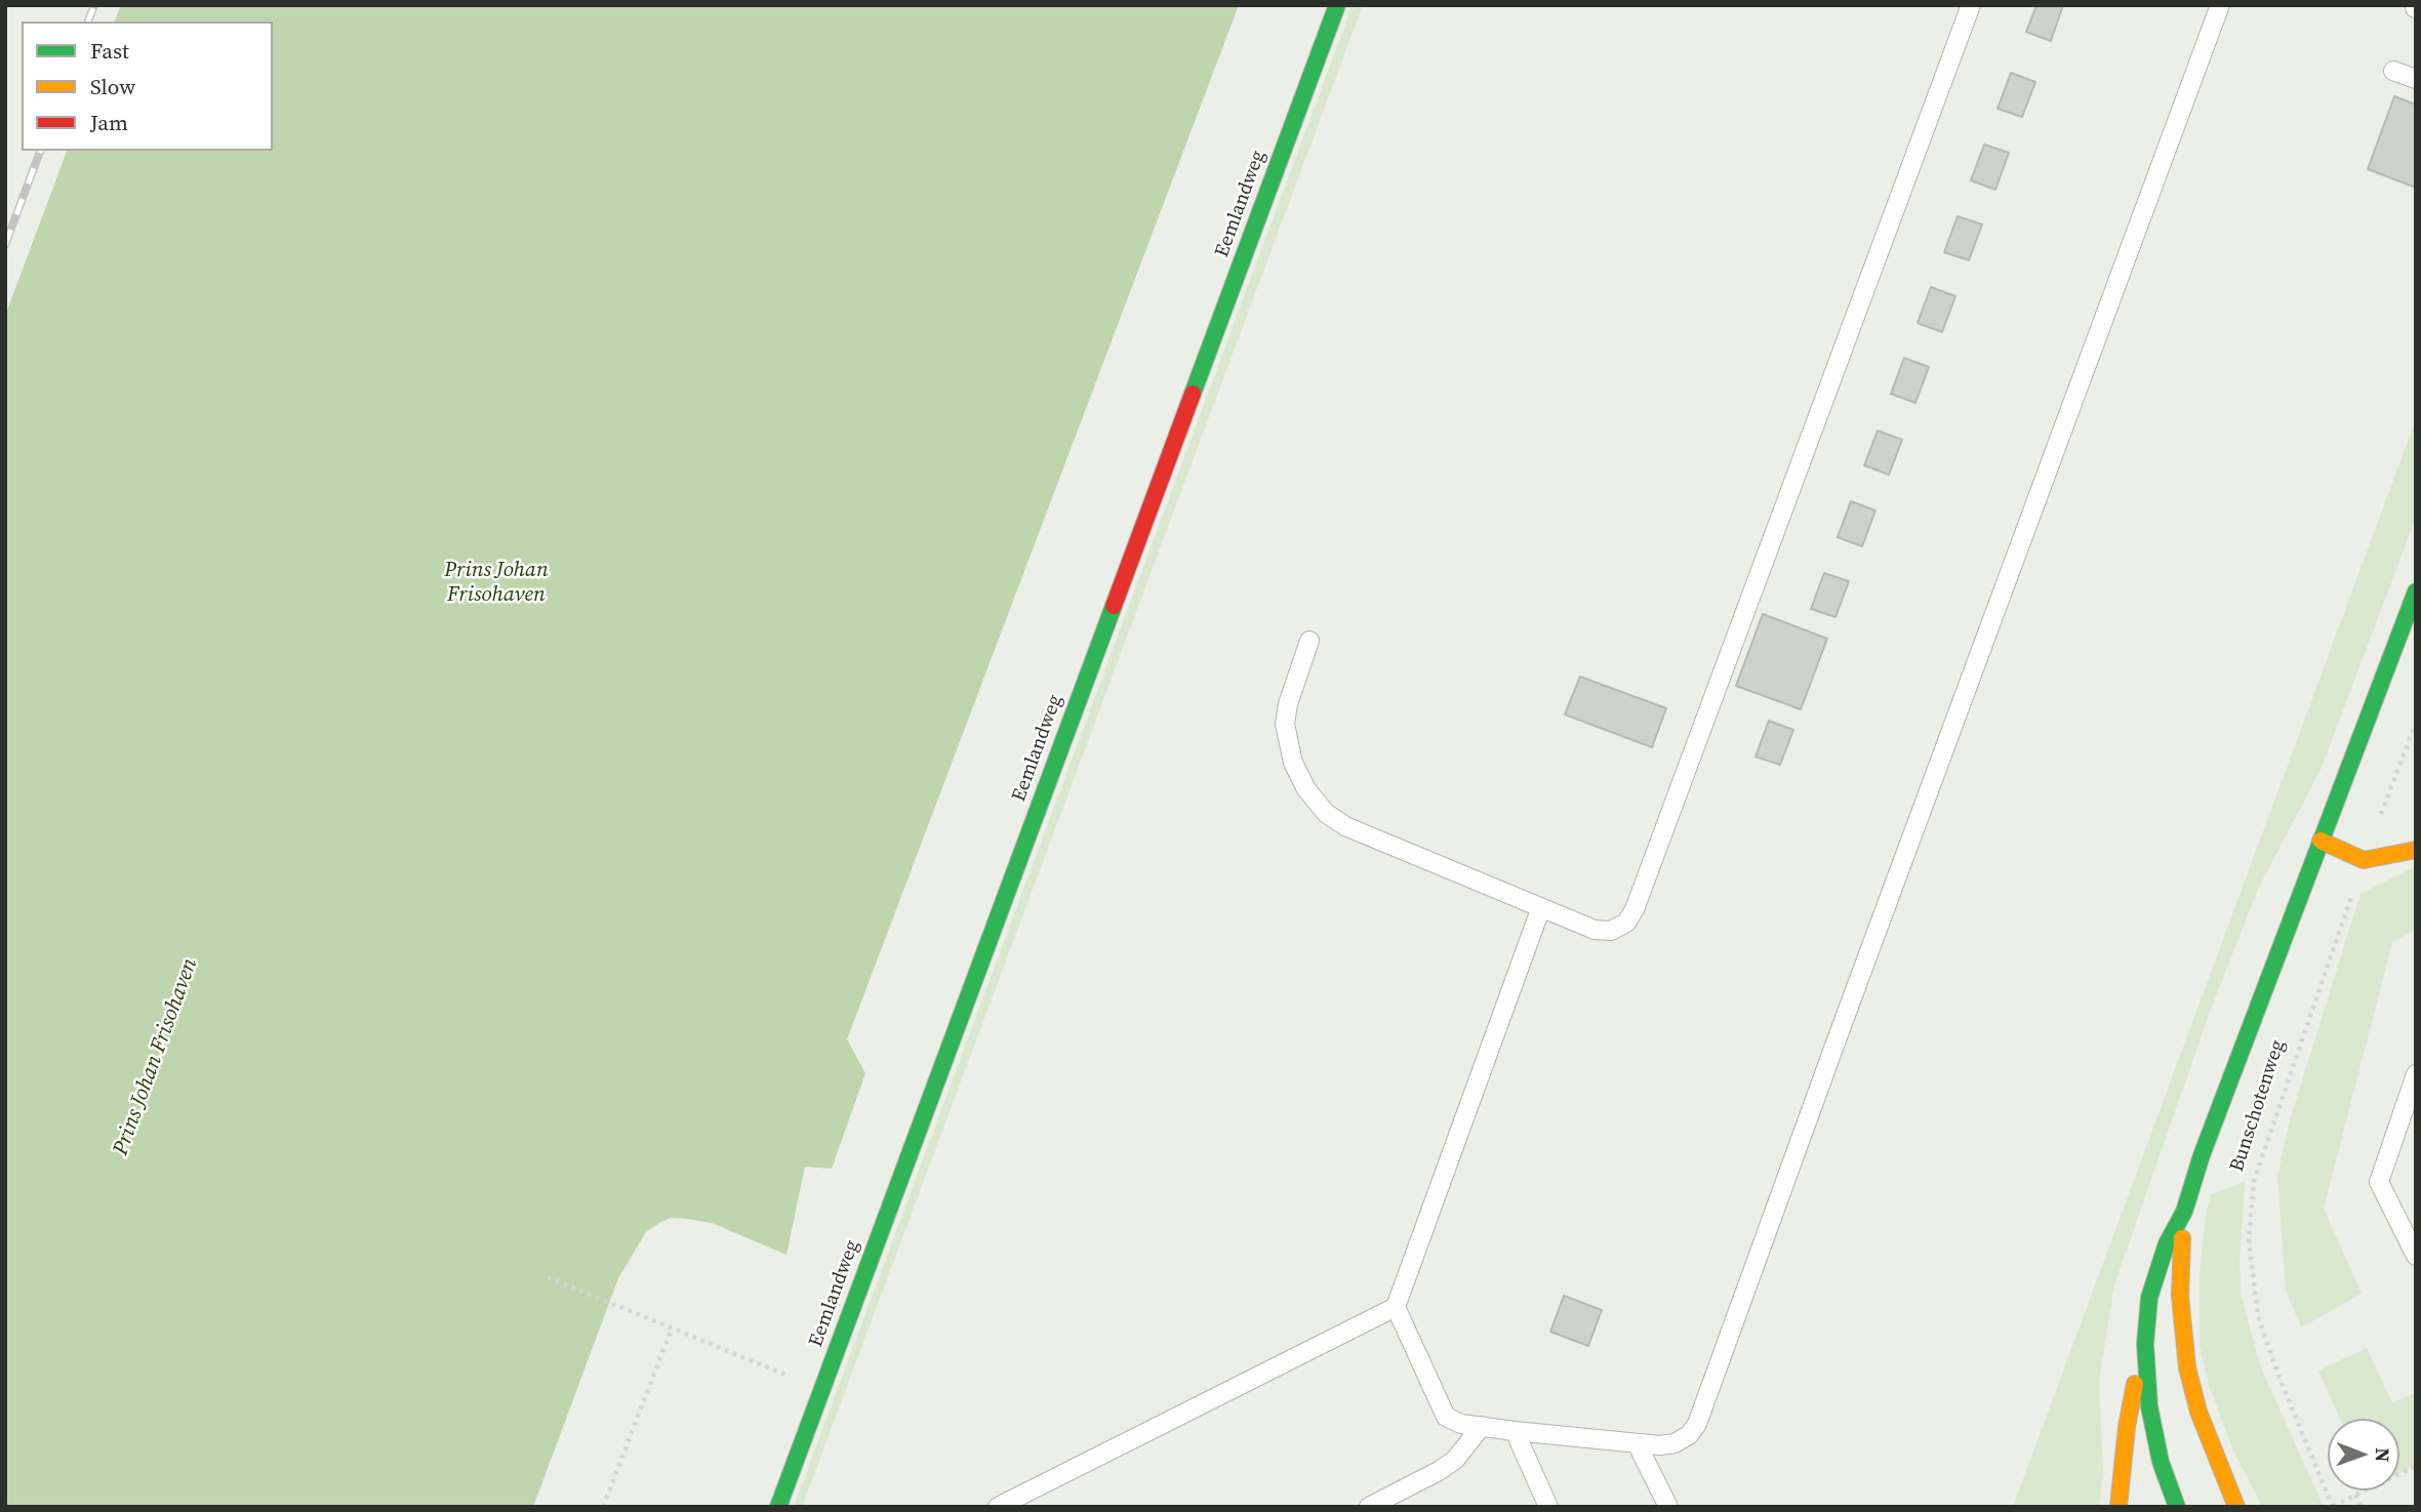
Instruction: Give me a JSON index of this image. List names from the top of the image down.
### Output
{
  "streets": {
    "street": ["Eemlandweg", "Bunschotenweg"]
  },
  "water": ["Prins Johan Frisohaven"],
  "legend": ["Fast", "Slow", "Jam"],
  "north": "right"
}
